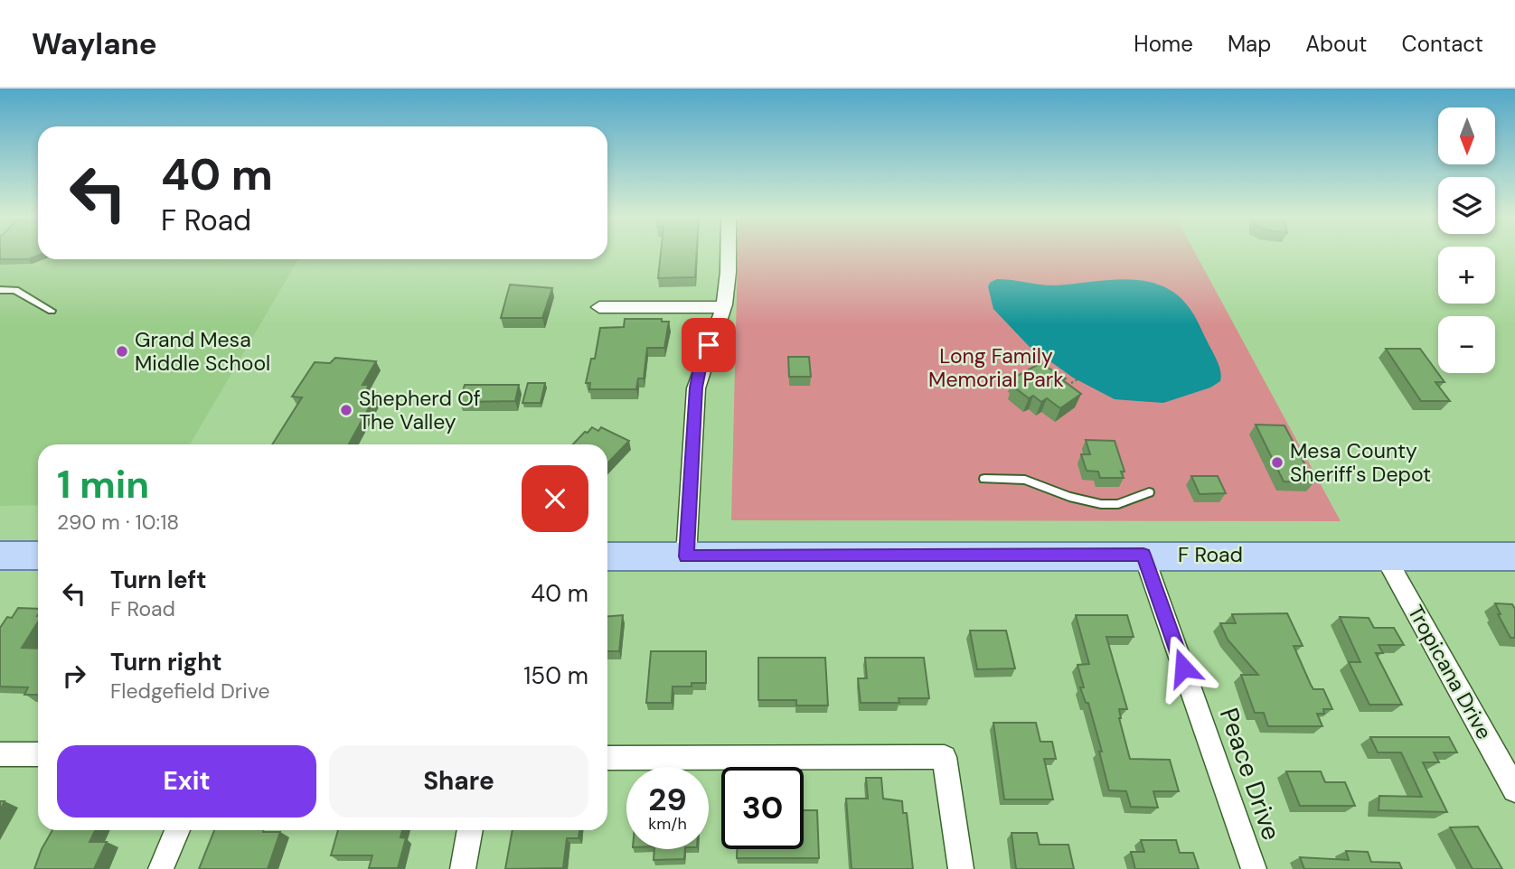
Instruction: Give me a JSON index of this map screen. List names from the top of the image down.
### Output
{
  "streets": {
    "main road": ["F Road"],
    "street": ["Tropicana Drive", "Peace Drive"]
  },
  "crossings": [
    ["F Road", "Tropicana Drive"],
    ["F Road", "Peace Drive"]
  ],
  "parks": ["Long Family Memorial Park"],
  "places": ["Grand Mesa Middle School", "Shepherd Of The Valley", "Mesa County Sheriff's Depot"],
  "north": "bottom",
  "page": {
    "header": "Waylane",
    "nav": [
      "Home",
      "Map",
      "About",
      "Contact"
    ],
    "map_buttons": ["+", "−"],
    "turn": ["40 m", "F Road"],
    "heading": ["1 min", "290 m · 10:18"],
    "list": [
      {
        "name": "Turn left",
        "note": "F Road",
        "value": "40 m"
      },
      {
        "name": "Turn right",
        "note": "Fledgefield Drive",
        "value": "150 m"
      }
    ],
    "buttons": ["Exit", "Share"],
    "speed": "29 km/h",
    "limit": "30"
  }
}
